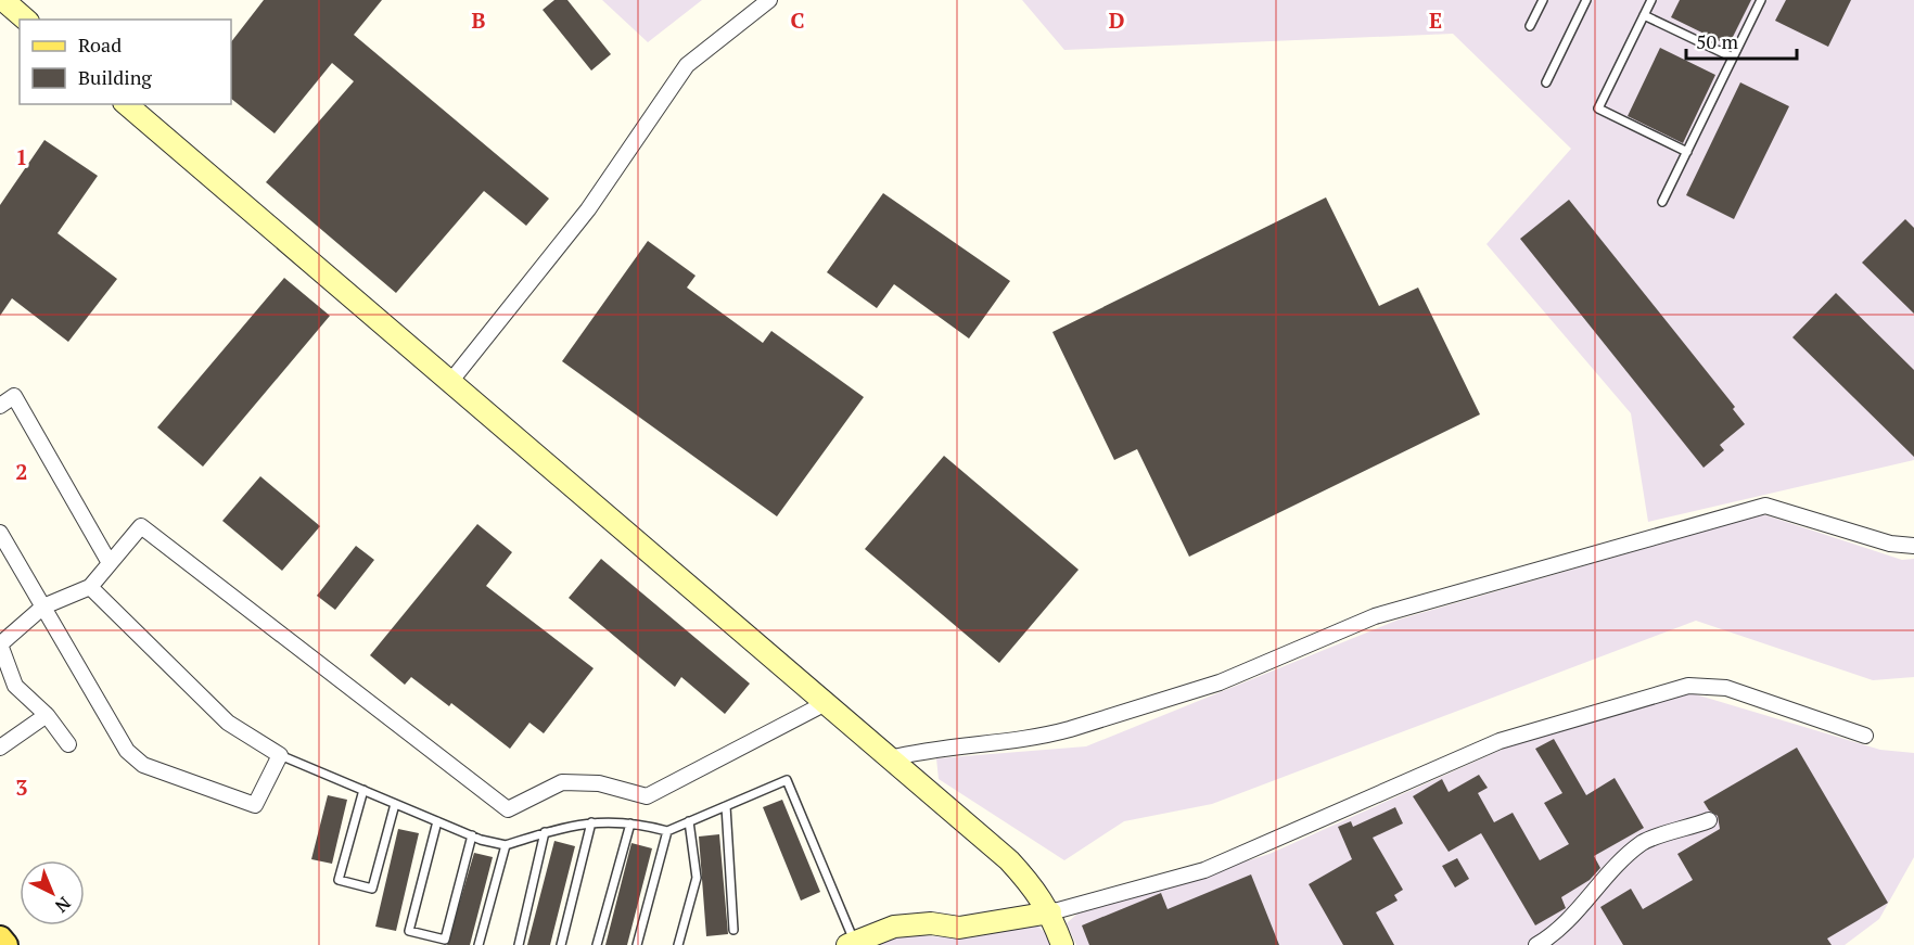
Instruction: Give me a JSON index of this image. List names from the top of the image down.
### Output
{
  "legend": ["Road", "Building"],
  "scale_bar": "50 m",
  "north": "bottom right",
  "grid": {
    "columns": [
      "B",
      "C",
      "D",
      "E"
    ],
    "rows": ["1", "2", "3"]
  }
}
